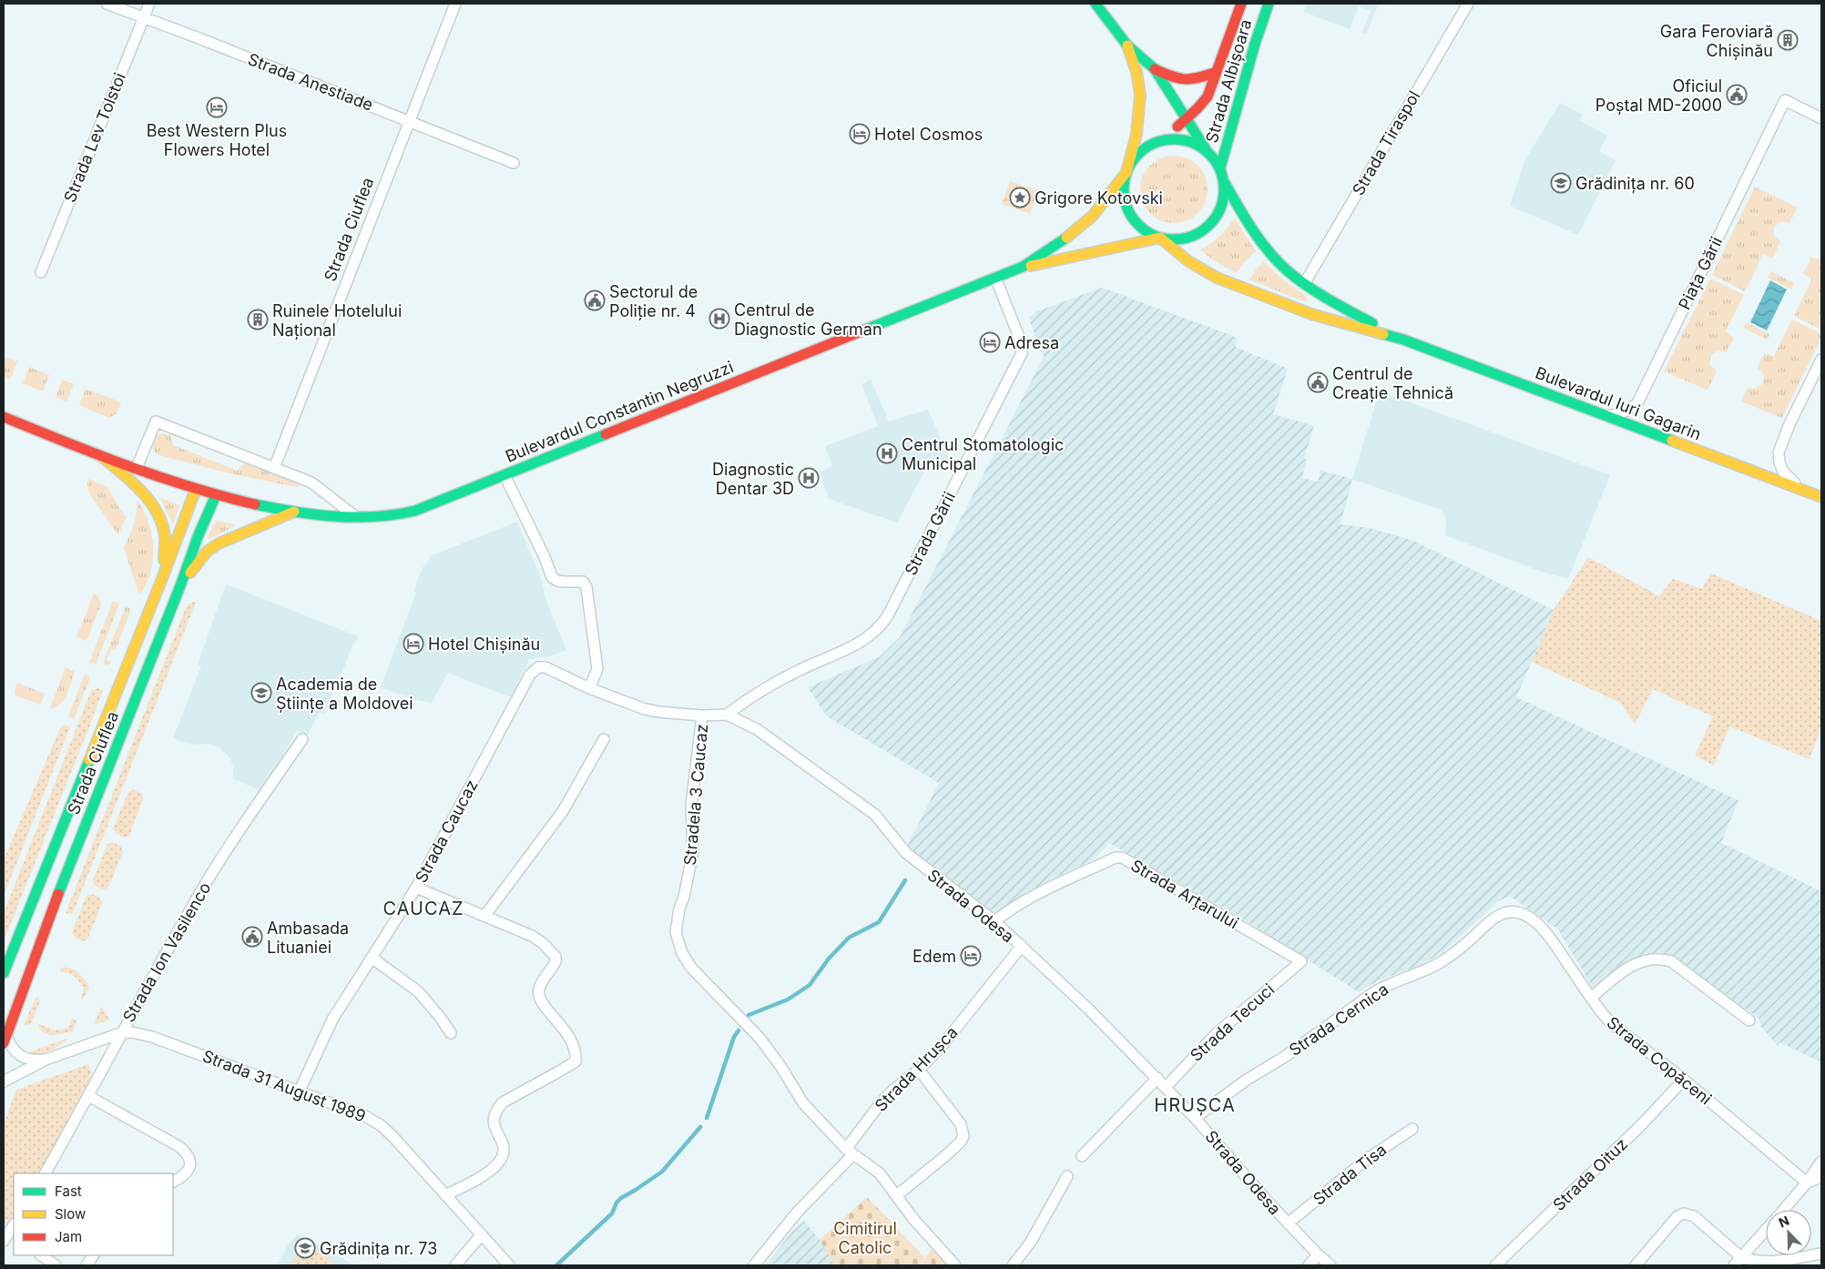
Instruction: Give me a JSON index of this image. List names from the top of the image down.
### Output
{
  "streets": {
    "main road": [
      "Strada Albișoara",
      "Strada Ciuflea",
      "Bulevardul Iuri Gagarin",
      "Bulevardul Constantin Negruzzi"
    ],
    "street": [
      "Strada Anestiade",
      "Strada Lev Tolstoi",
      "Strada Tiraspol",
      "Piața Gării",
      "Strada Gării",
      "Stradela 3 Caucaz",
      "Strada Caucaz",
      "Strada Arțarului",
      "Strada Odesa",
      "Strada Ion Vasilenco",
      "Strada Cernica",
      "Strada Tecuci",
      "Strada Copăceni",
      "Strada Hrușca",
      "Strada 31 August 1989",
      "Strada Tisa",
      "Strada Oituz"
    ]
  },
  "crossings": [
    ["Strada Albișoara", "Bulevardul Iuri Gagarin"],
    ["Strada Albișoara", "Bulevardul Constantin Negruzzi"],
    ["Strada Anestiade", "Strada Lev Tolstoi"],
    ["Strada Anestiade", "Strada Ciuflea"],
    ["Strada Tiraspol", "Bulevardul Iuri Gagarin"],
    ["Strada Ciuflea", "Bulevardul Constantin Negruzzi"],
    ["Strada Ciuflea", "Strada 31 August 1989"],
    ["Piața Gării", "Bulevardul Iuri Gagarin"],
    ["Bulevardul Iuri Gagarin", "Bulevardul Constantin Negruzzi"],
    ["Bulevardul Constantin Negruzzi", "Strada Gării"],
    ["Strada Gării", "Strada Odesa"],
    ["Stradela 3 Caucaz", "Strada Odesa"],
    ["Stradela 3 Caucaz", "Strada Hrușca"],
    ["Strada Caucaz", "Strada Odesa"],
    ["Strada Caucaz", "Strada 31 August 1989"],
    ["Strada Arțarului", "Strada Odesa"],
    ["Strada Arțarului", "Strada Tecuci"],
    ["Strada Odesa", "Strada Cernica"],
    ["Strada Odesa", "Strada Tecuci"],
    ["Strada Odesa", "Strada Hrușca"],
    ["Strada Odesa", "Strada Tisa"],
    ["Strada Ion Vasilenco", "Strada 31 August 1989"],
    ["Strada Cernica", "Strada Copăceni"],
    ["Strada Copăceni", "Strada Oituz"]
  ],
  "districts": ["CAUCAZ", "HRUȘCA"],
  "parks": ["Cimitirul Catolic"],
  "places": {
    "building": ["Gara Feroviară Chișinău", "Ruinele Hotelului Național"],
    "public building": [
      "Oficiul Poștal MD-2000",
      "Sectorul de Poliție nr. 4",
      "Centrul de Creație Tehnică",
      "Ambasada Lituaniei"
    ],
    "hotel": [
      "Best Western Plus Flowers Hotel",
      "Hotel Cosmos",
      "Adresa",
      "Hotel Chișinău",
      "Edem"
    ],
    "school or university": ["Grădinița nr. 60", "Academia de Științe a Moldovei", "Grădinița nr. 73"],
    "place": ["Grigore Kotovski"],
    "hospital": ["Centrul de Diagnostic German", "Centrul Stomatologic Municipal", "Diagnostic Dentar 3D"]
  },
  "legend": ["Fast", "Slow", "Jam"],
  "north": "top left"
}
